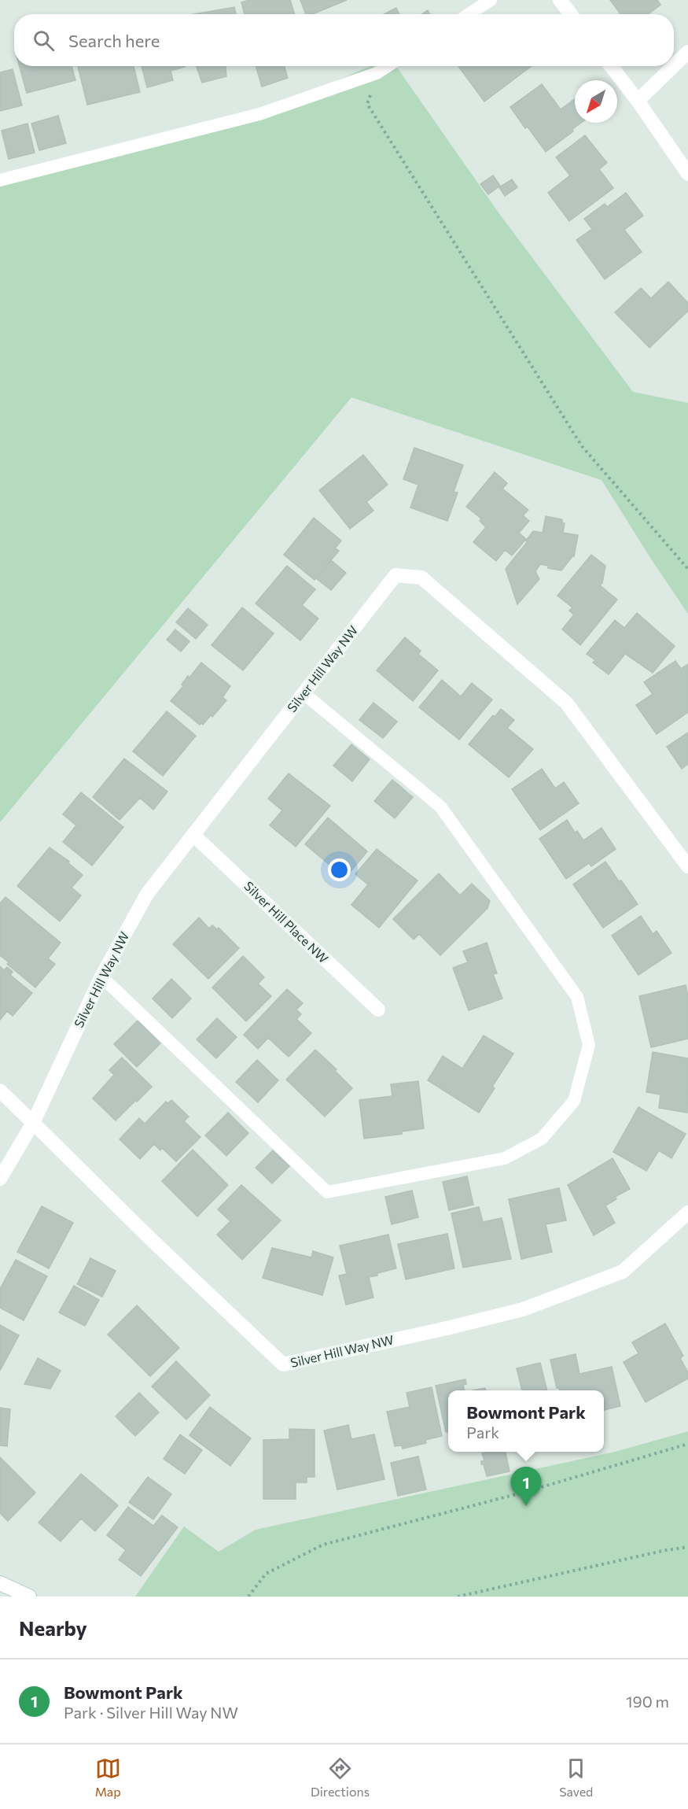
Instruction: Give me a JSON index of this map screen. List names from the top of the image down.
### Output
{
  "streets": {
    "street": ["Silver Hill Way NW", "Silver Hill Place NW"]
  },
  "crossings": [
    ["Silver Hill Way NW", "Silver Hill Place NW"]
  ],
  "north": "bottom left",
  "page": {
    "search": "Search here",
    "popup": ["Bowmont Park", "Park"],
    "pins": "1",
    "heading": "Nearby",
    "list": [
      {
        "mark": "1",
        "name": "Bowmont Park",
        "note": "Park · Silver Hill Way NW",
        "value": "190 m"
      }
    ],
    "nav": ["Map", "Directions", "Saved"]
  }
}
